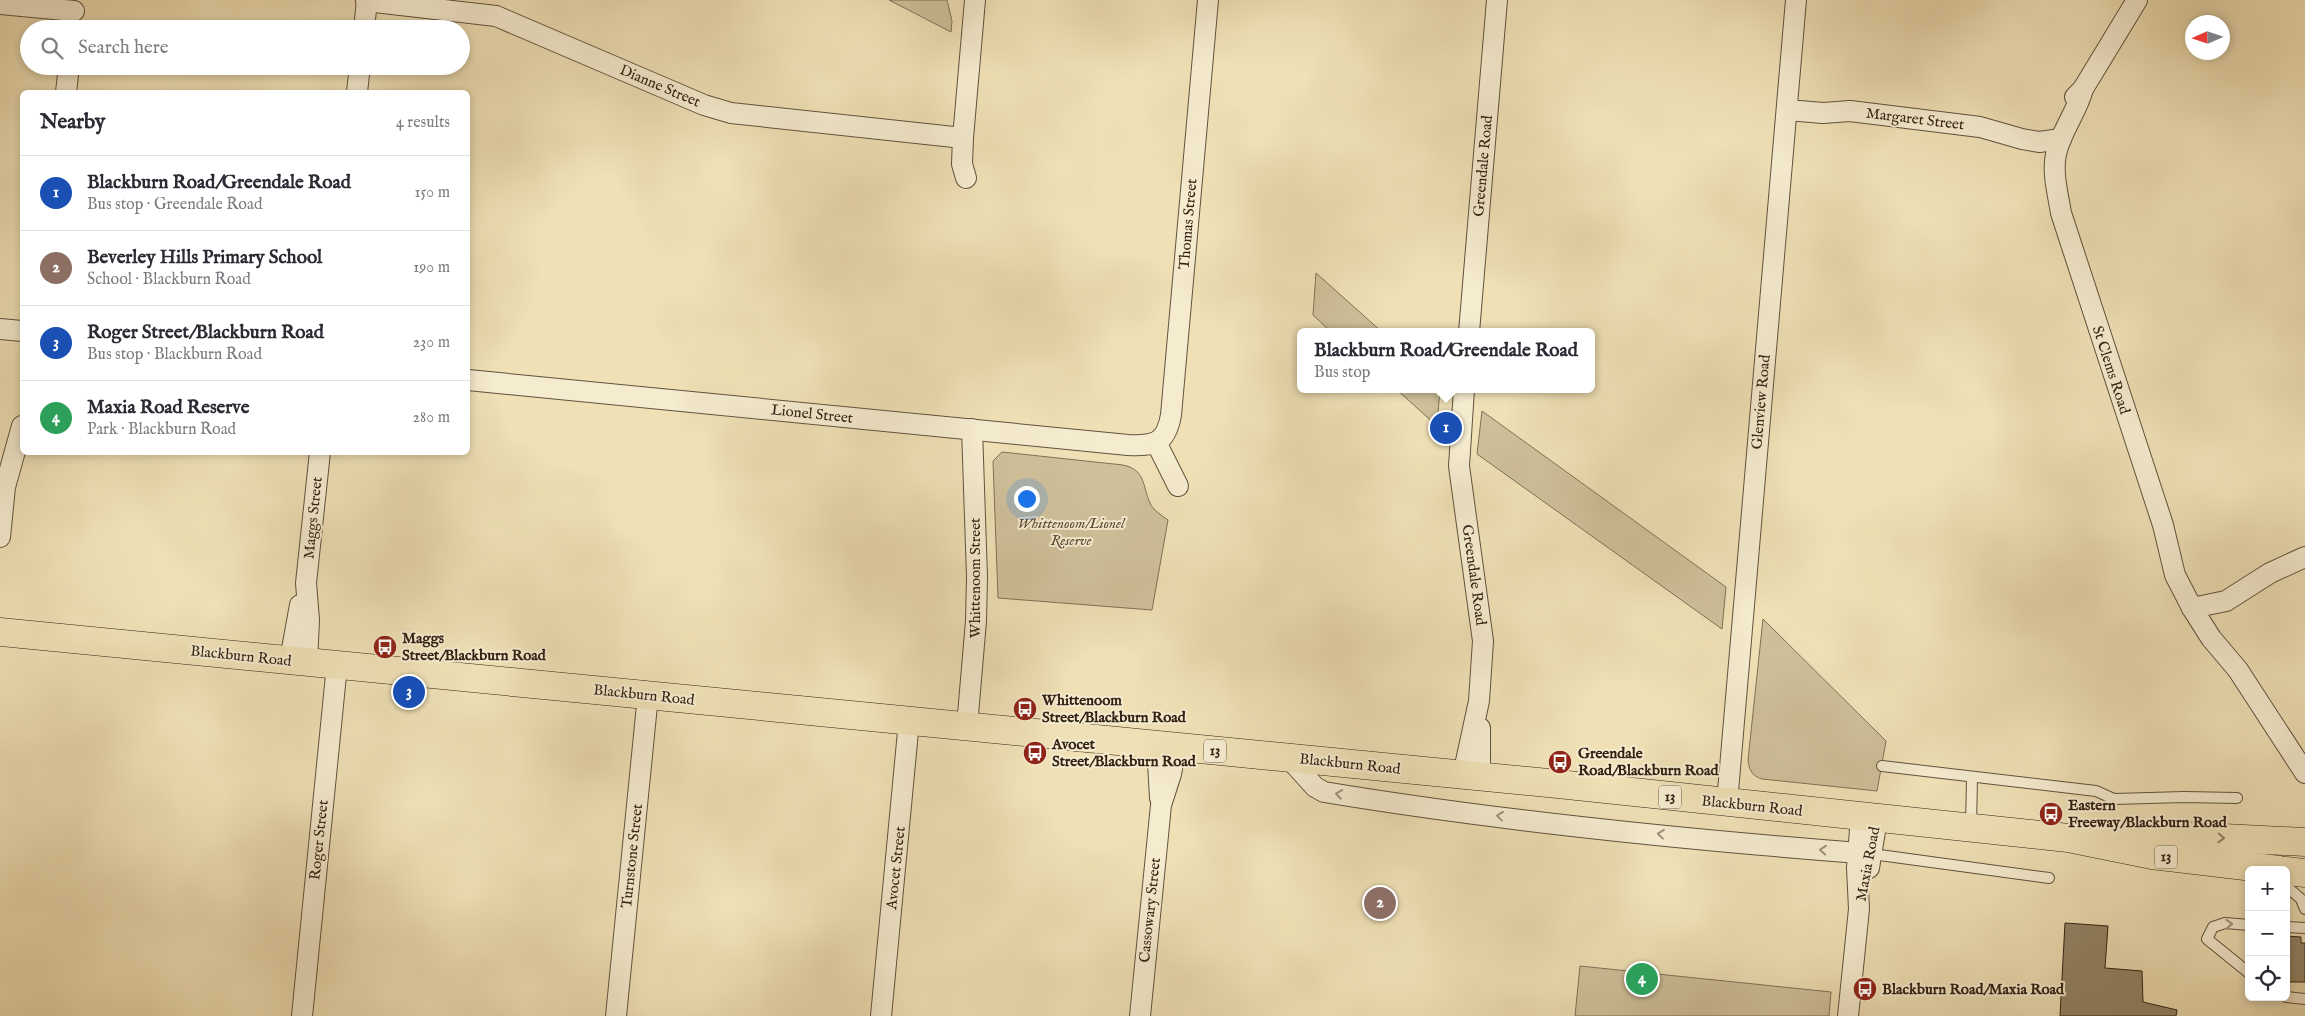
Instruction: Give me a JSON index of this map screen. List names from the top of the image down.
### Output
{
  "streets": {
    "main road": ["Blackburn Road", "13"],
    "street": [
      "Dianne Street",
      "Margaret Street",
      "Greendale Road",
      "Thomas Street",
      "St Clems Road",
      "Glenview Road",
      "Lionel Street",
      "Maggs Street",
      "Whittenoom Street",
      "Roger Street",
      "Turnstone Street",
      "Maxia Road",
      "Avocet Street",
      "Cassowary Street"
    ]
  },
  "crossings": [
    ["Margaret Street", "St Clems Road"],
    ["Margaret Street", "Glenview Road"],
    ["Greendale Road", "Blackburn Road"],
    ["Thomas Street", "Lionel Street"],
    ["Glenview Road", "Blackburn Road"],
    ["Lionel Street", "Whittenoom Street"],
    ["Maggs Street", "Blackburn Road"],
    ["Whittenoom Street", "Blackburn Road"],
    ["Blackburn Road", "Roger Street"],
    ["Blackburn Road", "Turnstone Street"],
    ["Blackburn Road", "Maxia Road"],
    ["Blackburn Road", "Avocet Street"],
    ["Blackburn Road", "Cassowary Street"]
  ],
  "parks": ["Whittenoom/Lionel Reserve"],
  "places": {
    "bus stop": [
      "Maggs Street/Blackburn Road",
      "Whittenoom Street/Blackburn Road",
      "Avocet Street/Blackburn Road",
      "Greendale Road/Blackburn Road",
      "Eastern Freeway/Blackburn Road",
      "Blackburn Road/Maxia Road"
    ]
  },
  "north": "left",
  "page": {
    "search": "Search here",
    "heading": ["Nearby", "4 results"],
    "list": [
      {
        "mark": "1",
        "name": "Blackburn Road/Greendale Road",
        "note": "Bus stop · Greendale Road",
        "value": "150 m"
      },
      {
        "mark": "2",
        "name": "Beverley Hills Primary School",
        "note": "School · Blackburn Road",
        "value": "190 m"
      },
      {
        "mark": "3",
        "name": "Roger Street/Blackburn Road",
        "note": "Bus stop · Blackburn Road",
        "value": "230 m"
      },
      {
        "mark": "4",
        "name": "Maxia Road Reserve",
        "note": "Park · Blackburn Road",
        "value": "280 m"
      }
    ],
    "popup": ["Blackburn Road/Greendale Road", "Bus stop"],
    "pins": [
      "1",
      "3",
      "2",
      "4"
    ],
    "map_buttons": ["+", "−"]
  }
}
